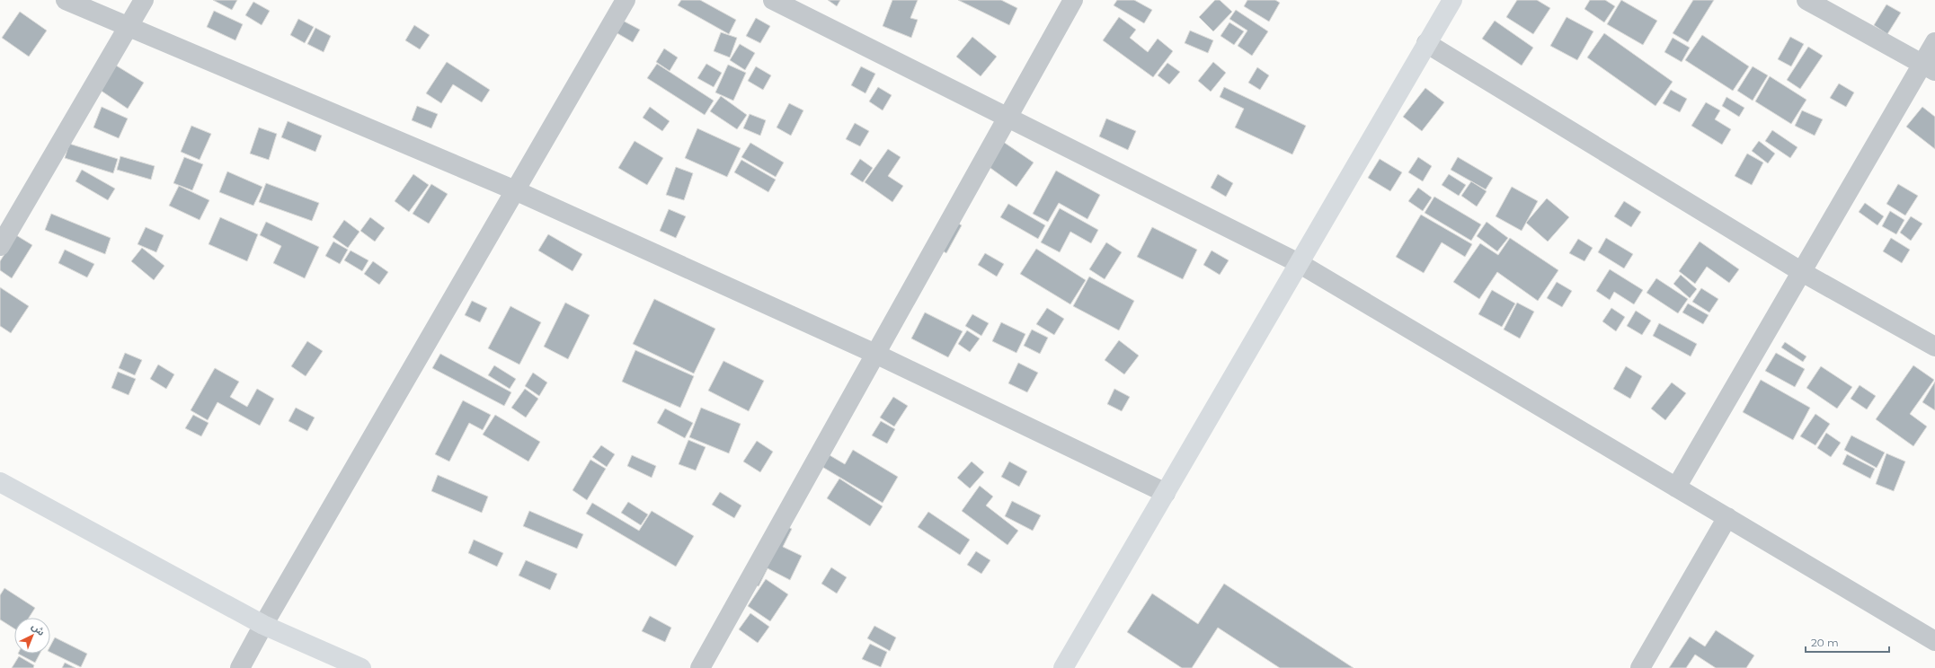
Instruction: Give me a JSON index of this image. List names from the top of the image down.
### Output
{
  "scale_bar": "20 m",
  "north": "top right"
}
